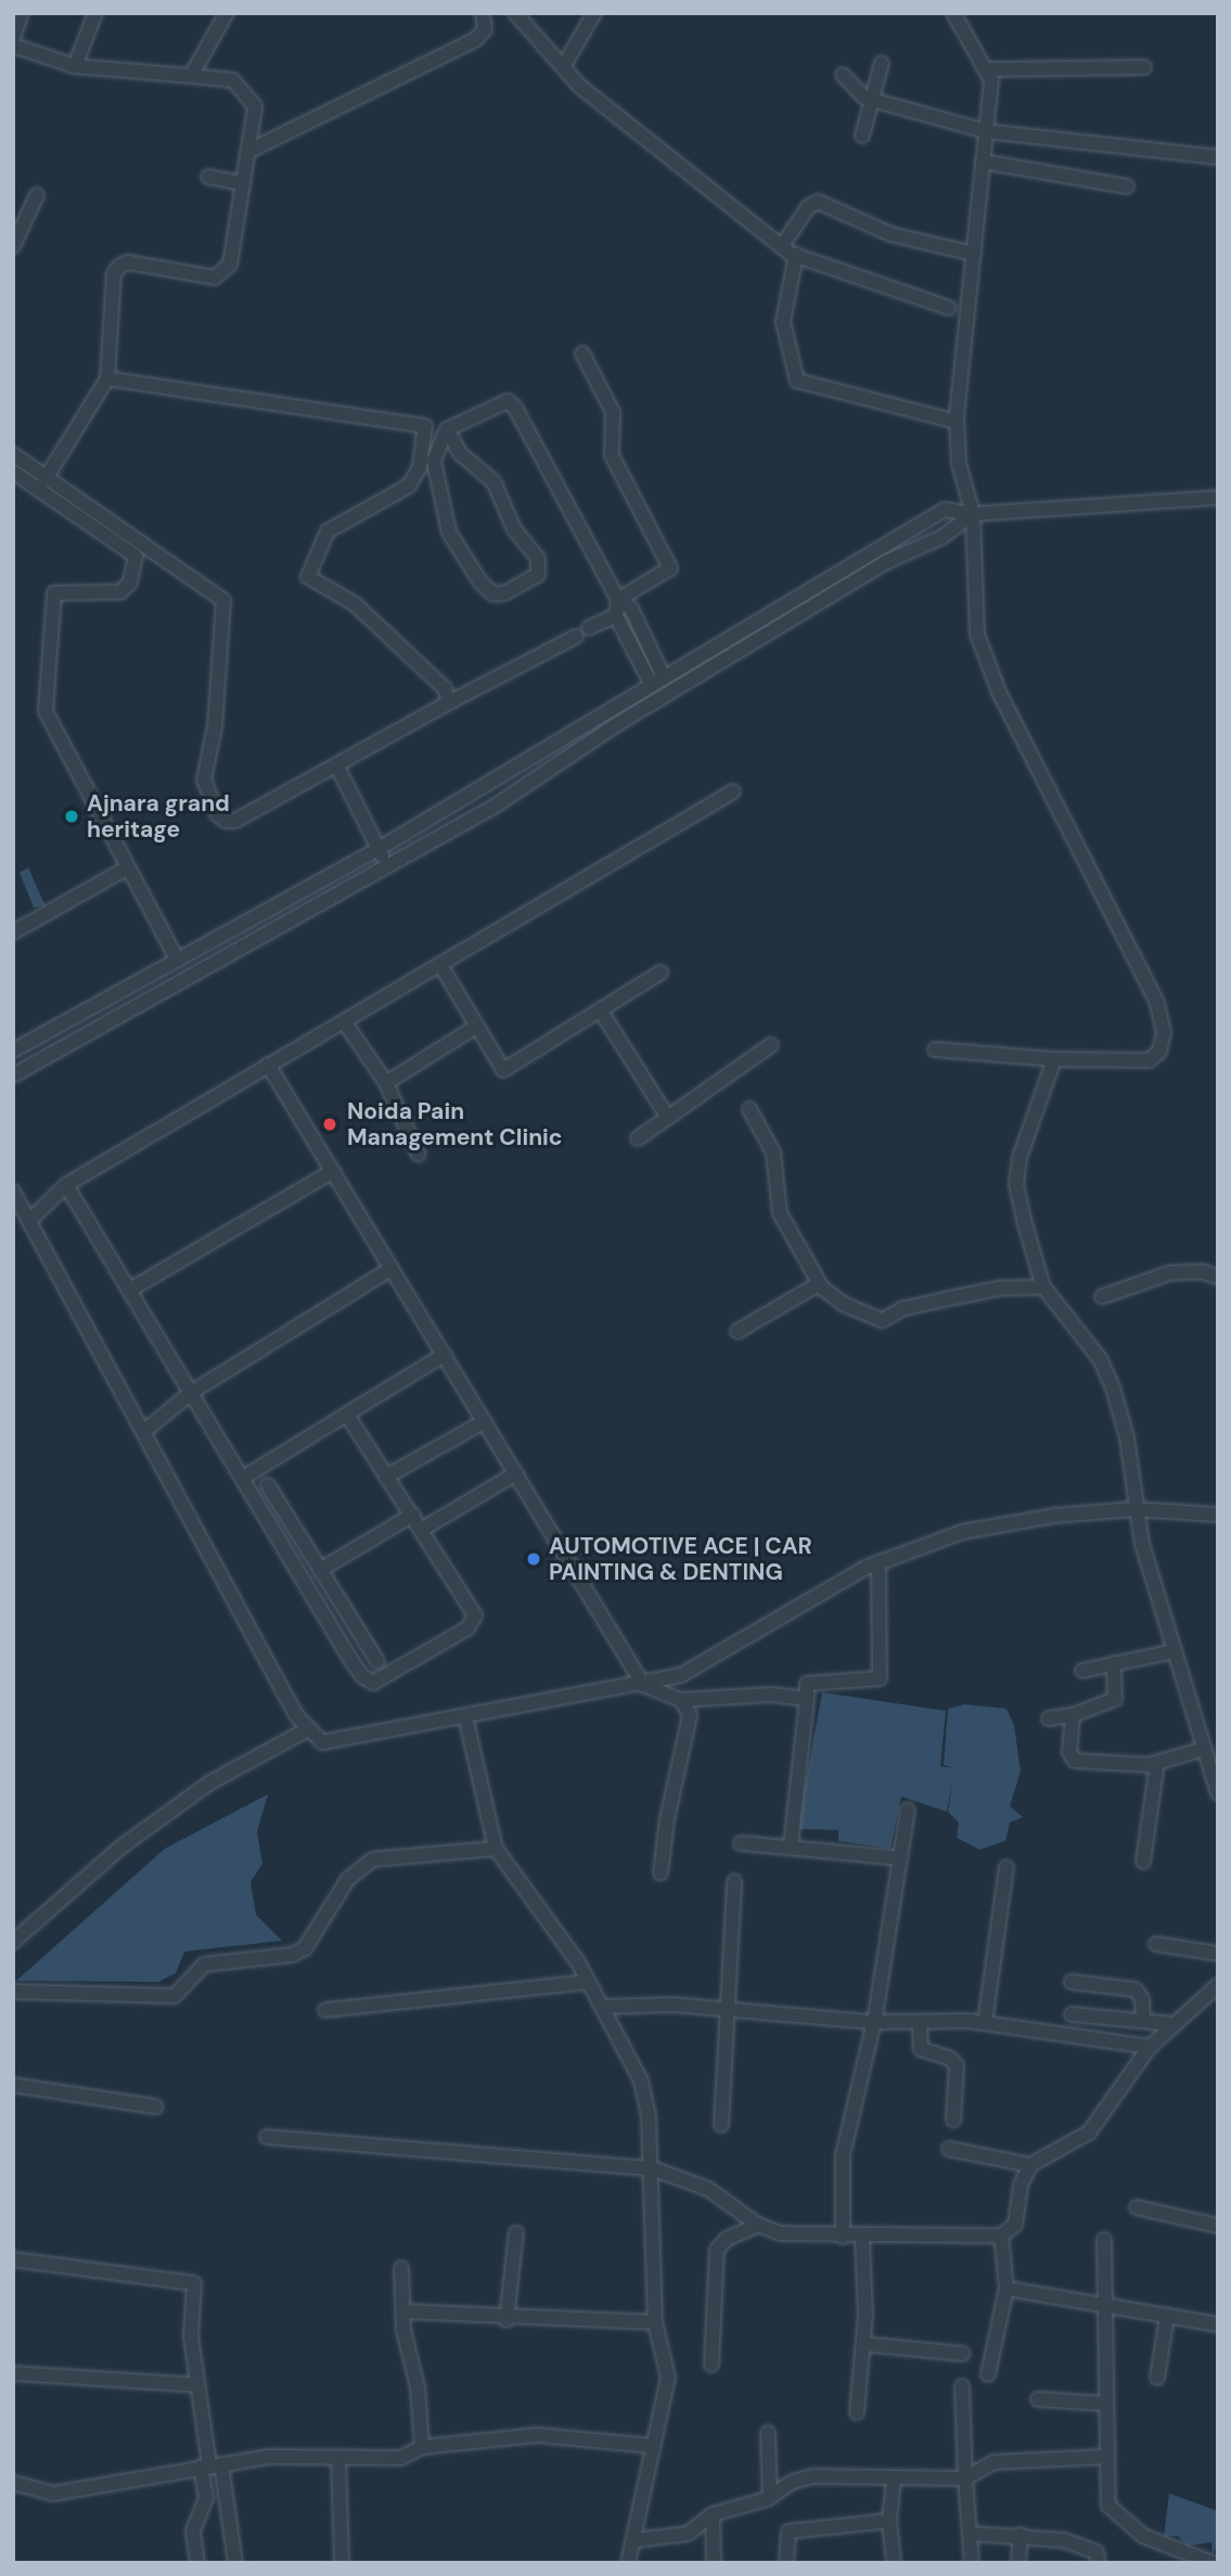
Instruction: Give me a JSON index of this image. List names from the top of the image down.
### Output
{
  "places": ["Ajnara grand heritage", "Noida Pain Management Clinic", "AUTOMOTIVE ACE | CAR PAINTING & DENTING"]
}
